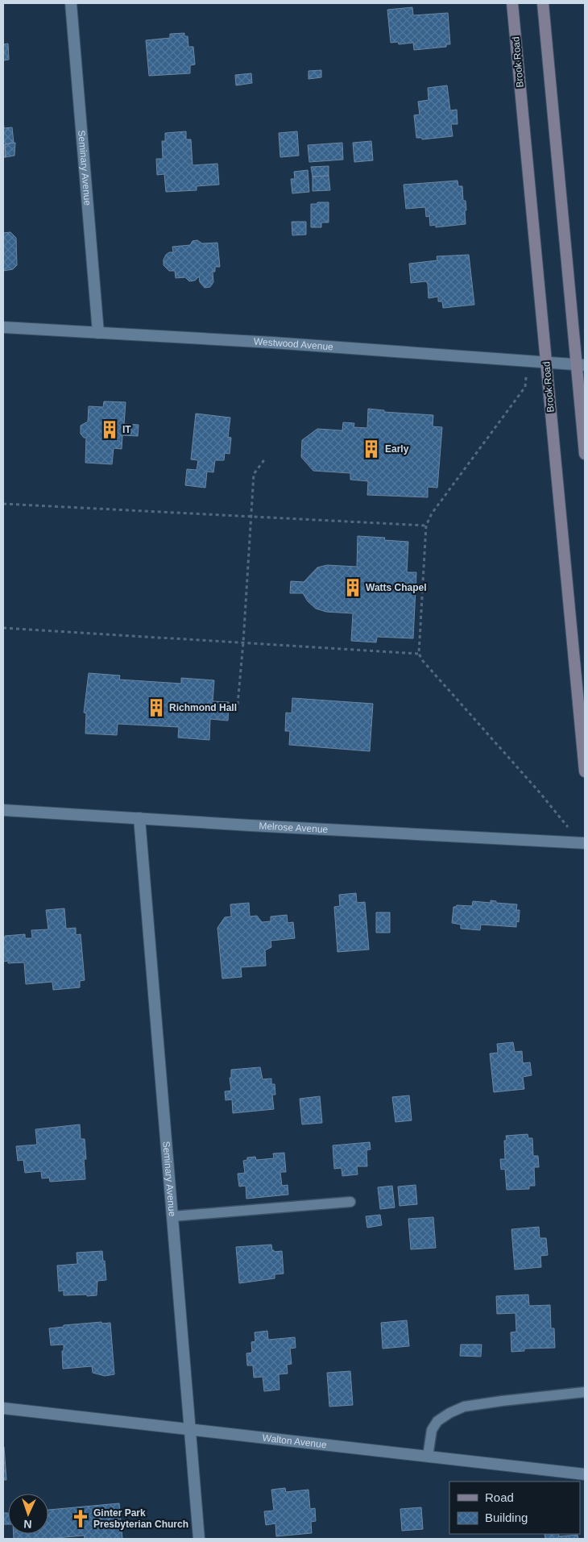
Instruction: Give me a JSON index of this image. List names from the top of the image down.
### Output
{
  "streets": {
    "main road": ["Brook Road"],
    "street": [
      "Seminary Avenue",
      "Westwood Avenue",
      "Melrose Avenue",
      "Walton Avenue"
    ]
  },
  "crossings": [
    ["Brook Road", "Westwood Avenue"],
    ["Seminary Avenue", "Westwood Avenue"],
    ["Seminary Avenue", "Melrose Avenue"],
    ["Seminary Avenue", "Walton Avenue"]
  ],
  "places": {
    "building": [
      "IT",
      "Early",
      "Watts Chapel",
      "Richmond Hall"
    ],
    "church": ["Ginter Park Presbyterian Church"]
  },
  "legend": ["Road", "Building"],
  "north": "bottom"
}
